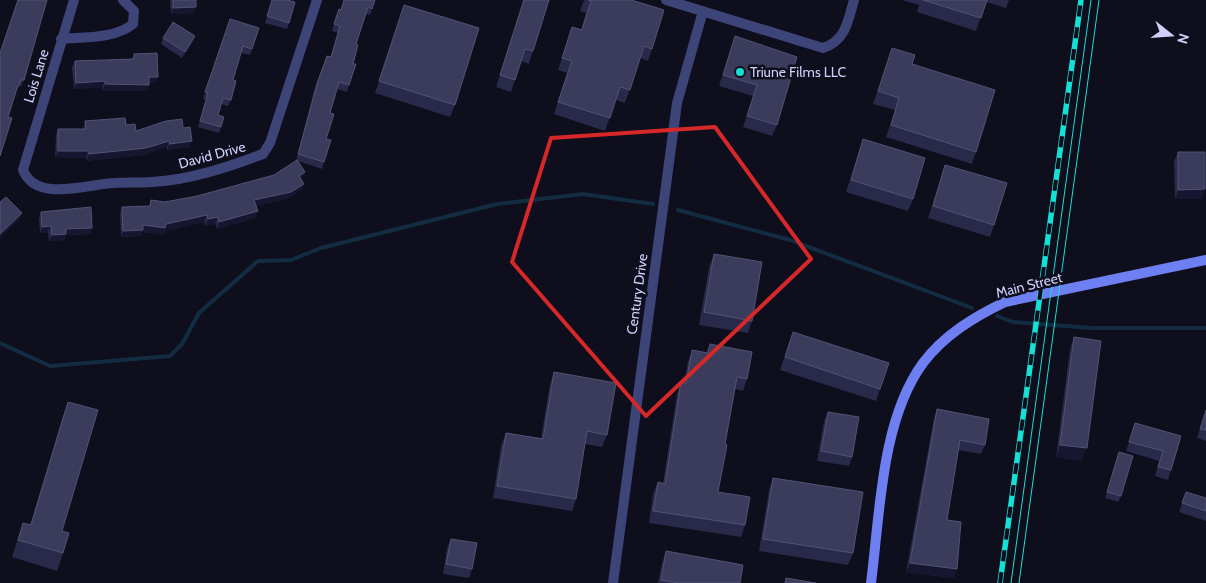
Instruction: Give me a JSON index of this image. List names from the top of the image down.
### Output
{
  "streets": {
    "street": [
      "Lois Lane",
      "David Drive",
      "Main Street",
      "Century Drive"
    ]
  },
  "crossings": [
    ["Lois Lane", "David Drive"]
  ],
  "places": ["Triune Films LLC"],
  "north": "right"
}
